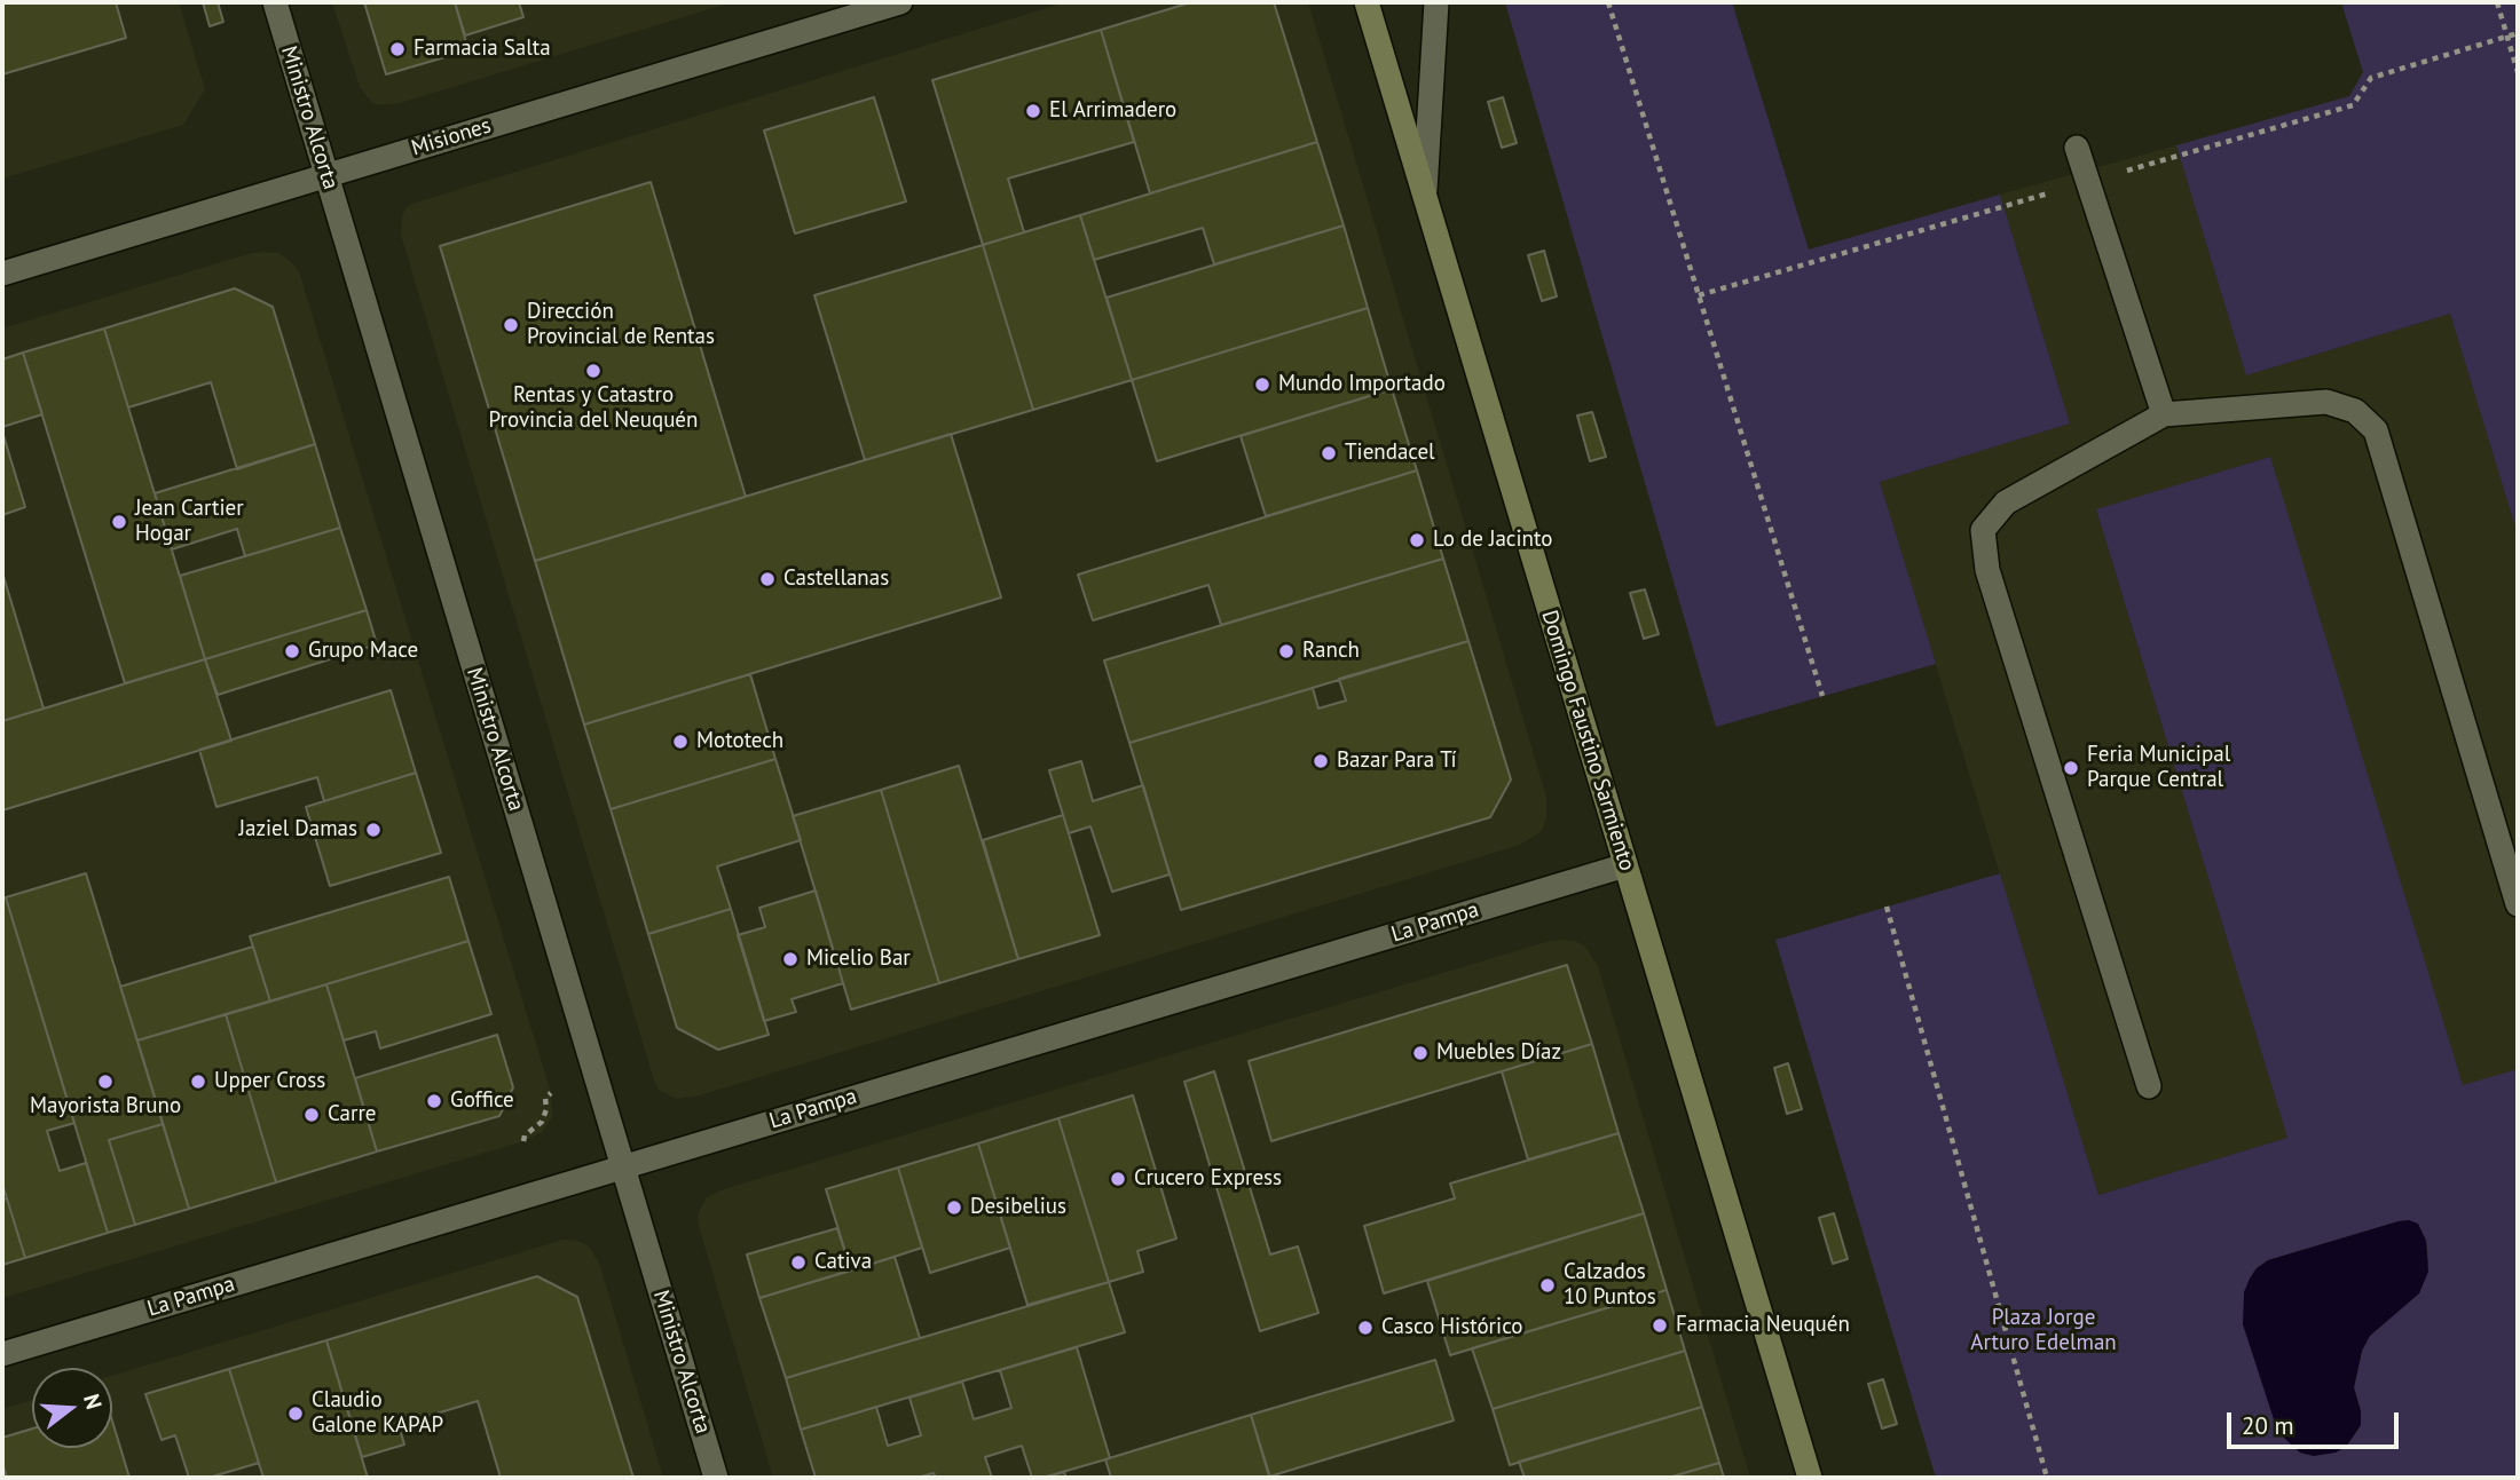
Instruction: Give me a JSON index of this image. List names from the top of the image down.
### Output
{
  "streets": {
    "main road": ["Domingo Faustino Sarmiento"],
    "street": ["Ministro Alcorta", "Misiones", "La Pampa"]
  },
  "crossings": [
    ["Ministro Alcorta", "Misiones"],
    ["Ministro Alcorta", "La Pampa"],
    ["Domingo Faustino Sarmiento", "La Pampa"]
  ],
  "parks": ["Plaza Jorge Arturo Edelman"],
  "places": [
    "Farmacia Salta",
    "El Arrimadero",
    "Dirección Provincial de Rentas",
    "Rentas y Catastro Provincia del Neuquén",
    "Mundo Importado",
    "Tiendacel",
    "Jean Cartier Hogar",
    "Lo de Jacinto",
    "Castellanas",
    "Grupo Mace",
    "Ranch",
    "Mototech",
    "Bazar Para Tí",
    "Feria Municipal Parque Central",
    "Jaziel Damas",
    "Micelio Bar",
    "Muebles Díaz",
    "Mayorista Bruno",
    "Upper Cross",
    "Goffice",
    "Carre",
    "Crucero Express",
    "Desibelius",
    "Cativa",
    "Calzados 10 Puntos",
    "Farmacia Neuquén",
    "Casco Histórico",
    "Claudio Galone KAPAP"
  ],
  "scale_bar": "20 m",
  "north": "right"
}
